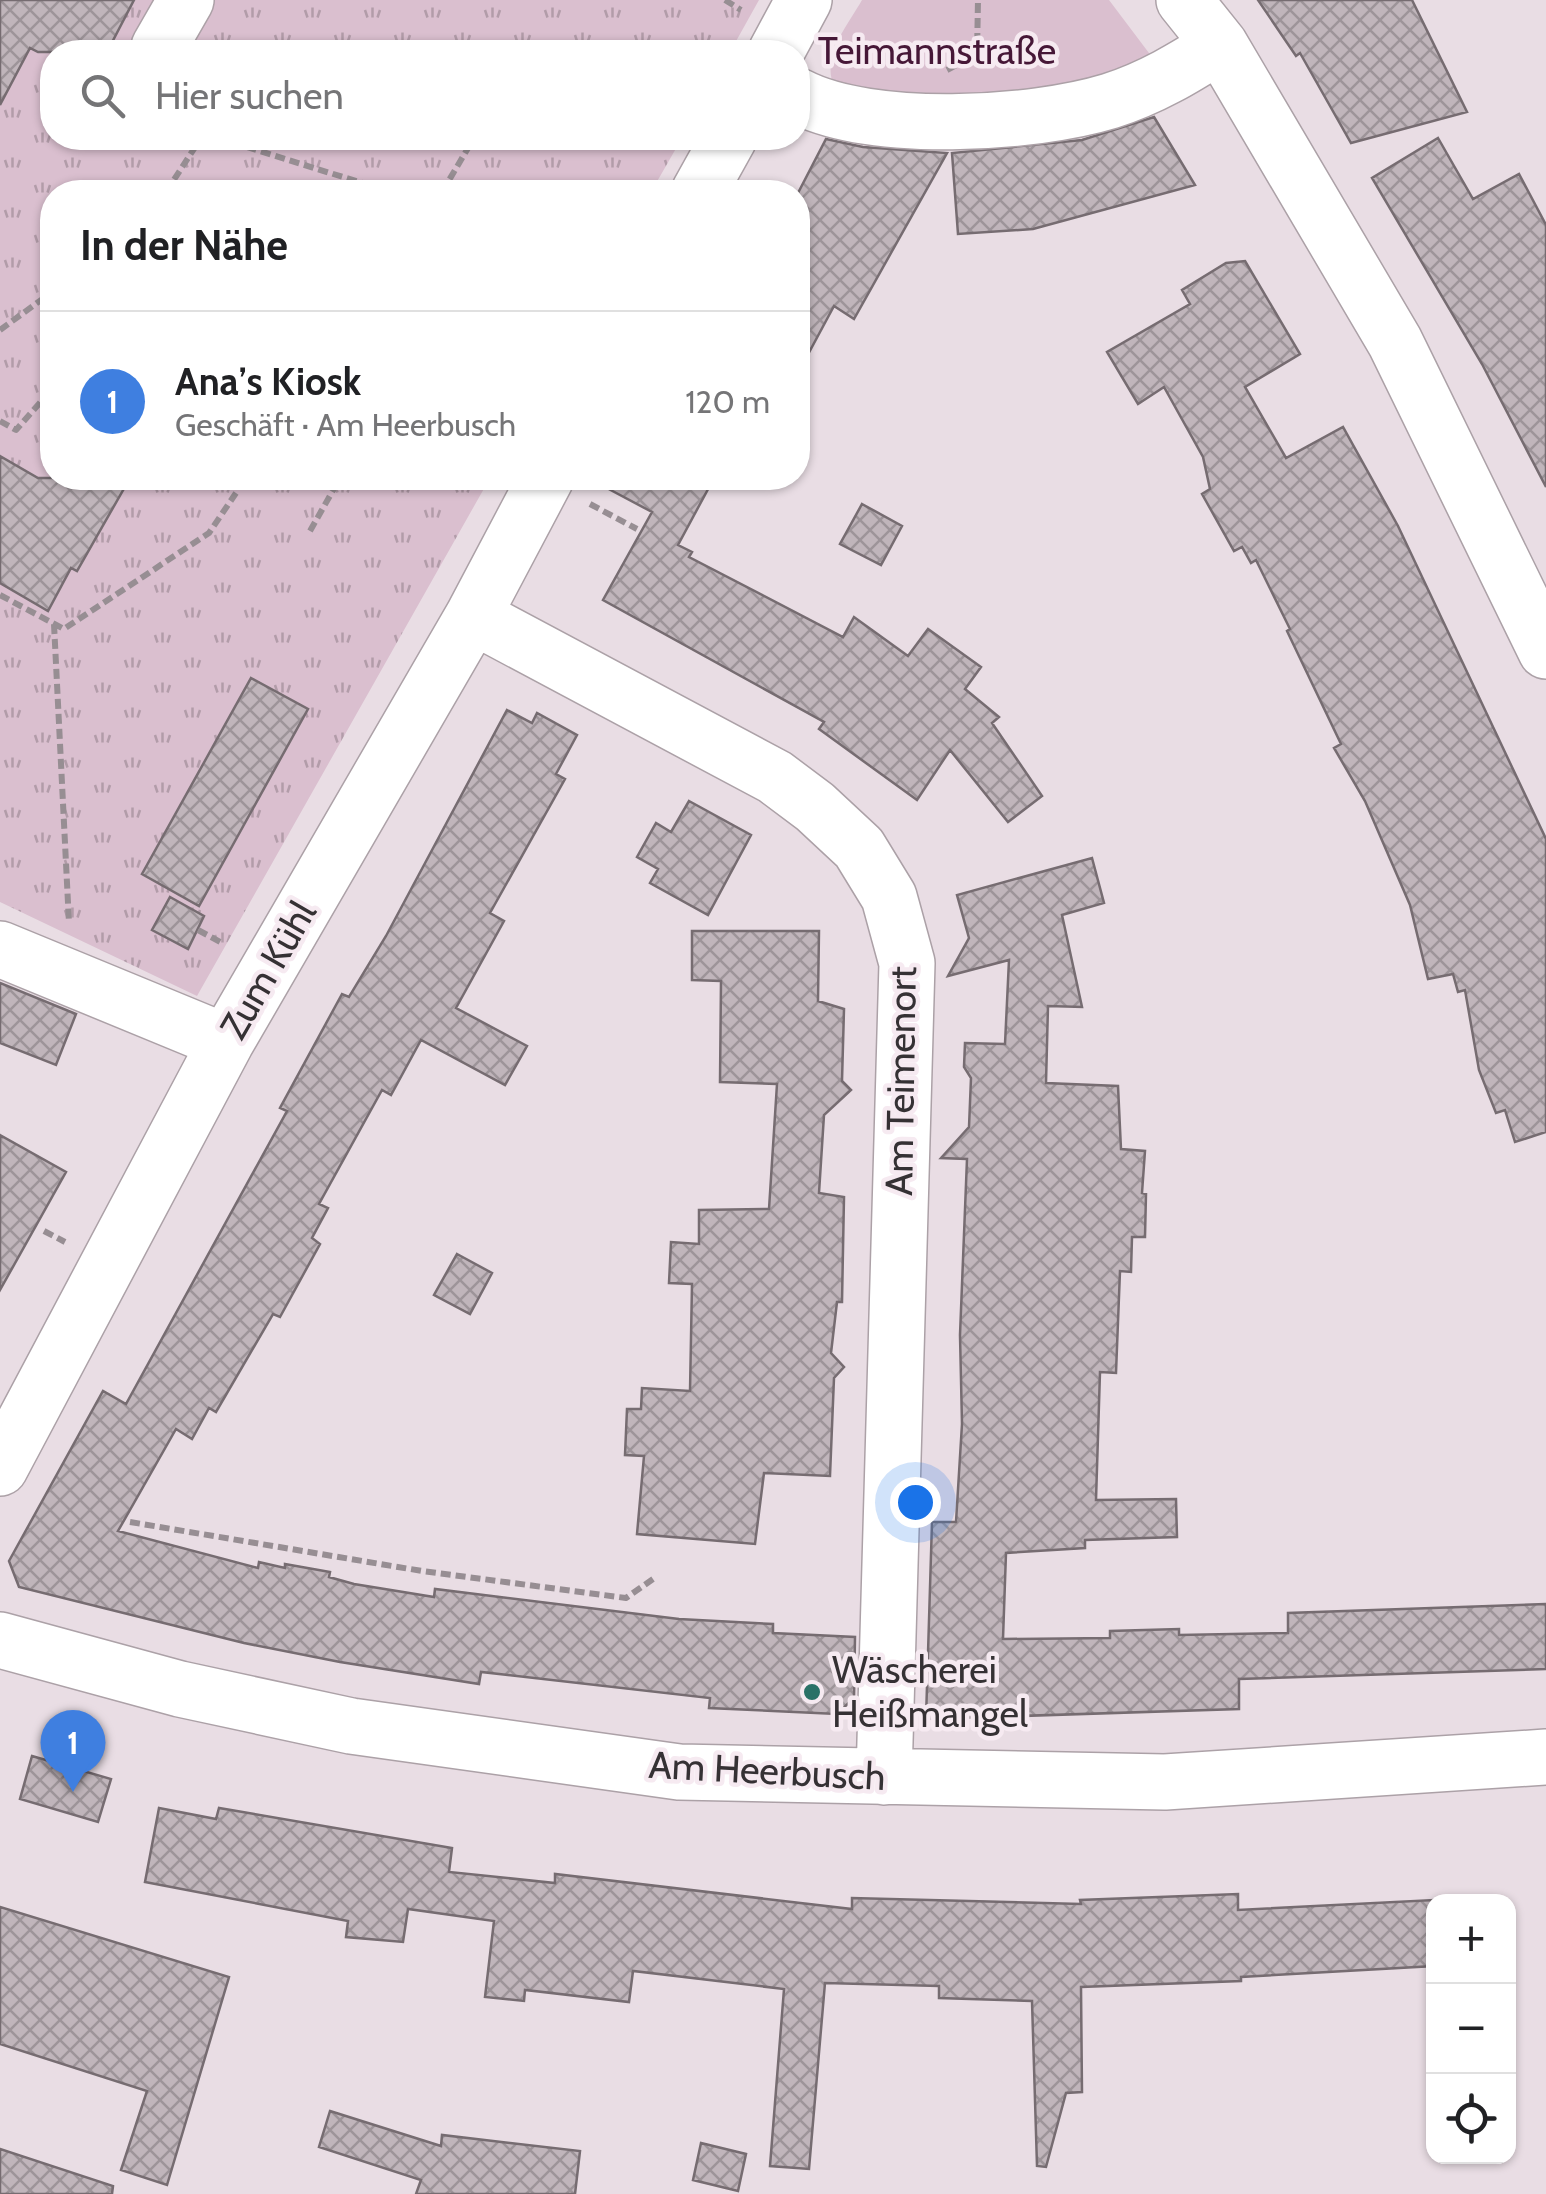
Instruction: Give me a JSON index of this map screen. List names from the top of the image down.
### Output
{
  "streets": {
    "street": ["Zum Kühl", "Am Teimenort", "Am Heerbusch"]
  },
  "crossings": [
    ["Zum Kühl", "Am Teimenort"],
    ["Am Teimenort", "Am Heerbusch"]
  ],
  "parks": ["Teimannstraße"],
  "places": ["Wäscherei Heißmangel"],
  "page": {
    "search": "Hier suchen",
    "heading": "In der Nähe",
    "list": [
      {
        "mark": "1",
        "name": "Anaʼs Kiosk",
        "note": "Geschäft · Am Heerbusch",
        "value": "120 m"
      }
    ],
    "pins": "1",
    "map_buttons": ["+", "−"]
  }
}
